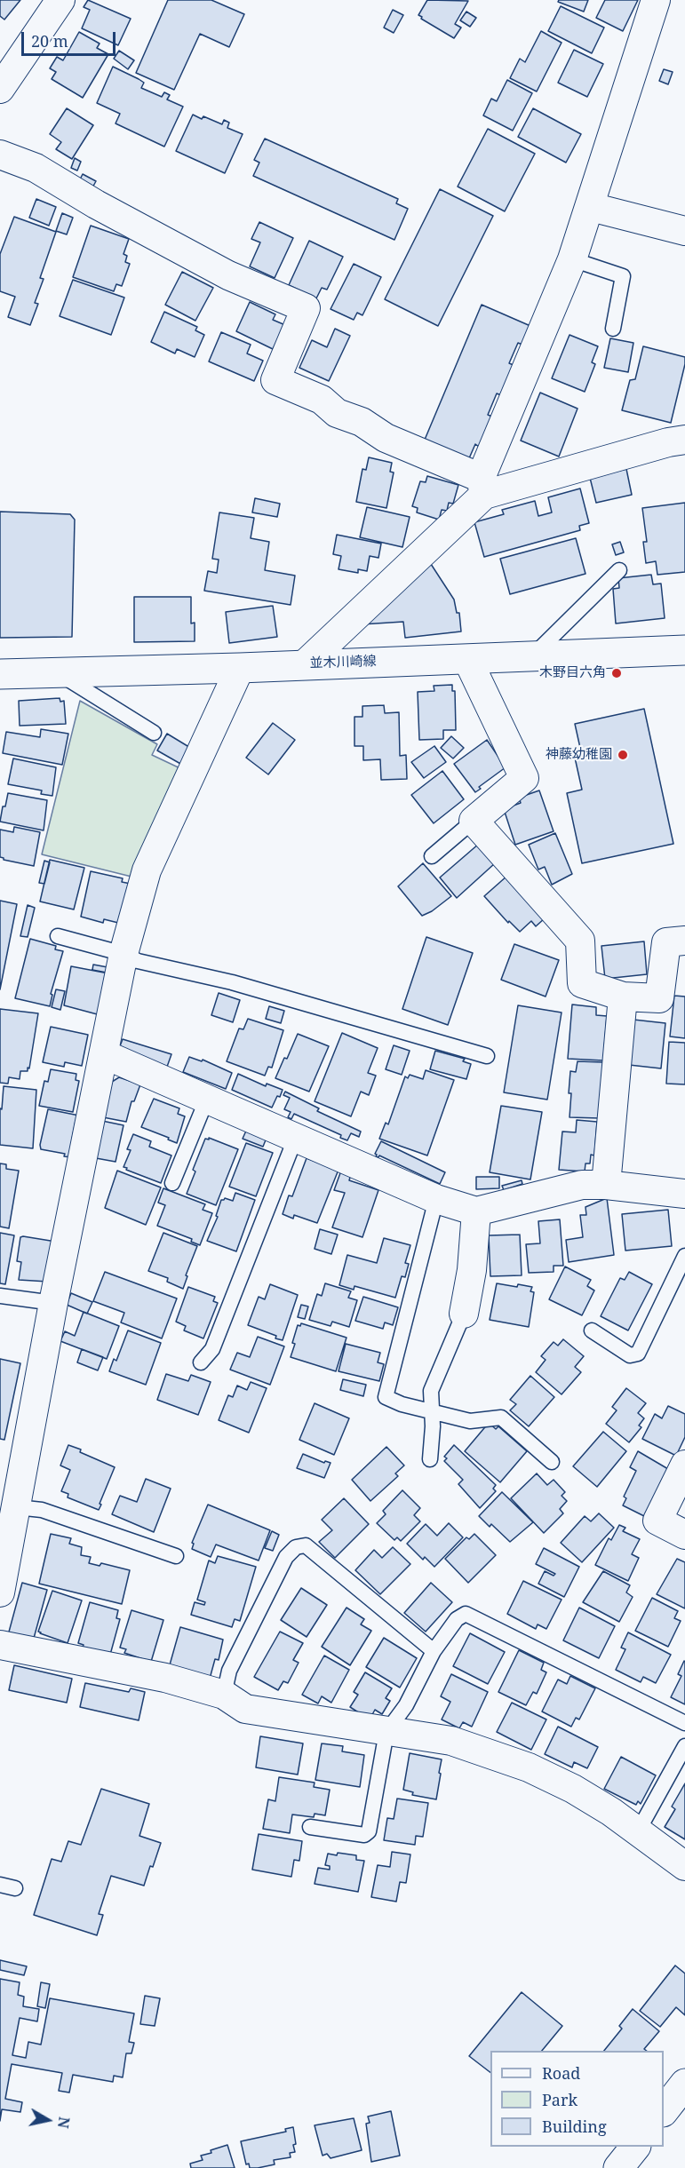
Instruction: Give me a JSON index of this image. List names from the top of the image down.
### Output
{
  "streets": {
    "main road": ["並木川崎線"]
  },
  "places": ["木野目六角", "神藤幼稚園"],
  "legend": ["Road", "Park", "Building"],
  "scale_bar": "20 m",
  "north": "right"
}
